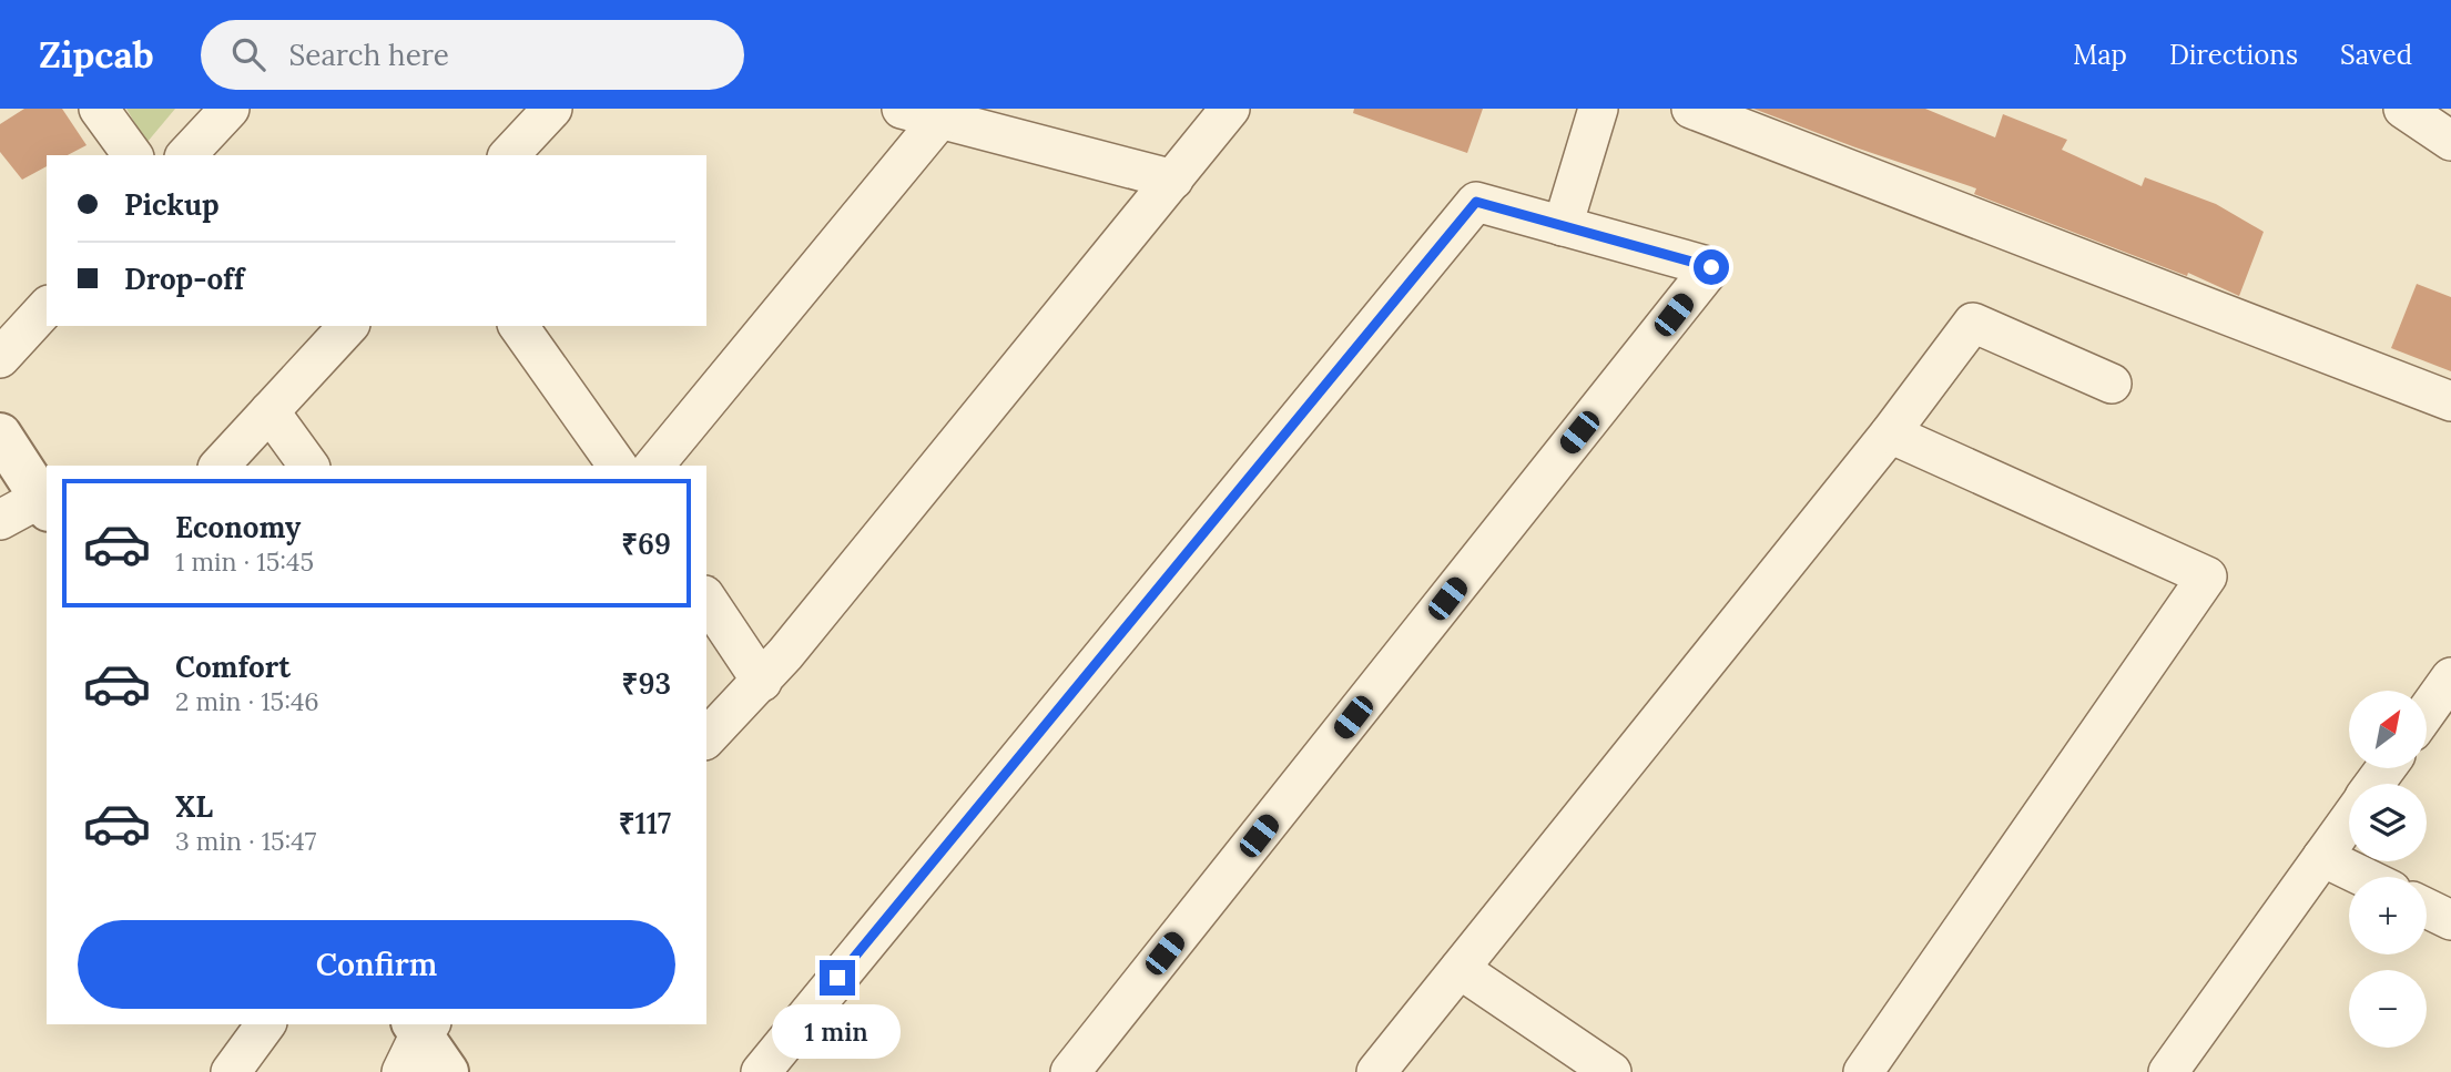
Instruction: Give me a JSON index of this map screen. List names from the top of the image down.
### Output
{
  "north": "top right",
  "page": {
    "header": "Zipcab",
    "search": "Search here",
    "nav": ["Map", "Directions", "Saved"],
    "banner": ["Pickup", "Drop-off"],
    "list": [
      {
        "name": "Economy",
        "note": "1 min · 15:45",
        "value": "₹69"
      },
      {
        "name": "Comfort",
        "note": "2 min · 15:46",
        "value": "₹93"
      },
      {
        "name": "XL",
        "note": "3 min · 15:47",
        "value": "₹117"
      }
    ],
    "map_buttons": ["+", "−"],
    "buttons": "Confirm",
    "bubble": "1 min"
  }
}
